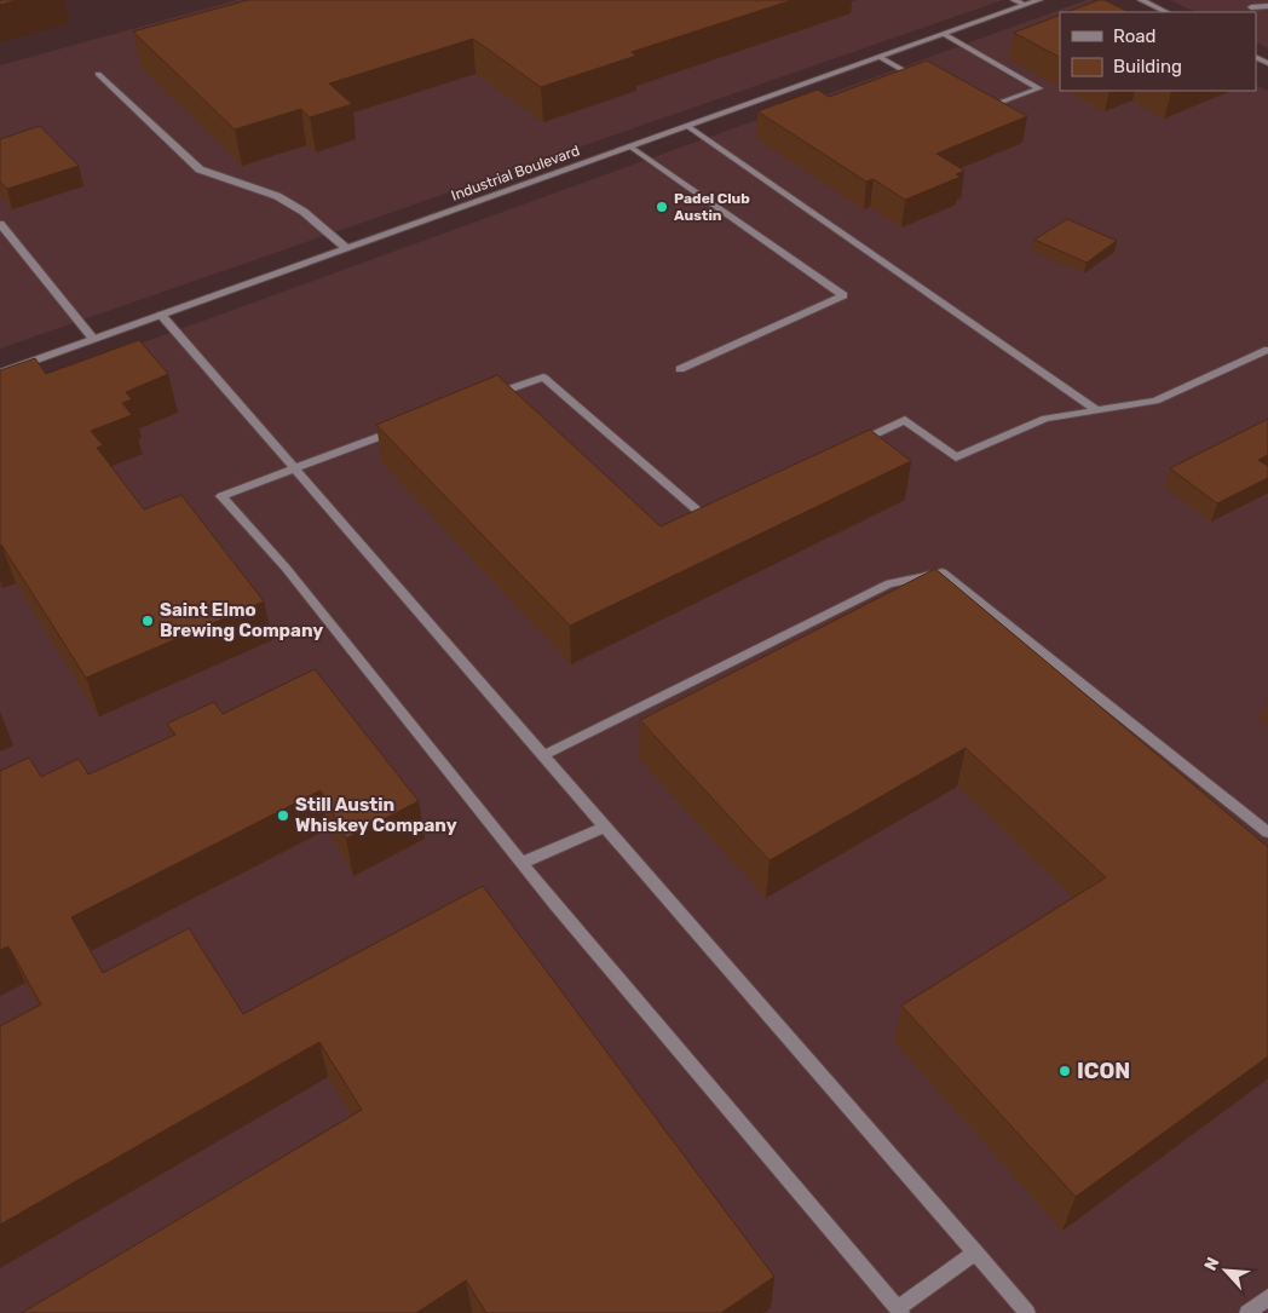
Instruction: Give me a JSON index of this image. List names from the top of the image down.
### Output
{
  "streets": {
    "street": ["Industrial Boulevard"]
  },
  "places": [
    "Padel Club Austin",
    "Saint Elmo Brewing Company",
    "Still Austin Whiskey Company",
    "ICON"
  ],
  "legend": ["Road", "Building"],
  "north": "top left"
}
